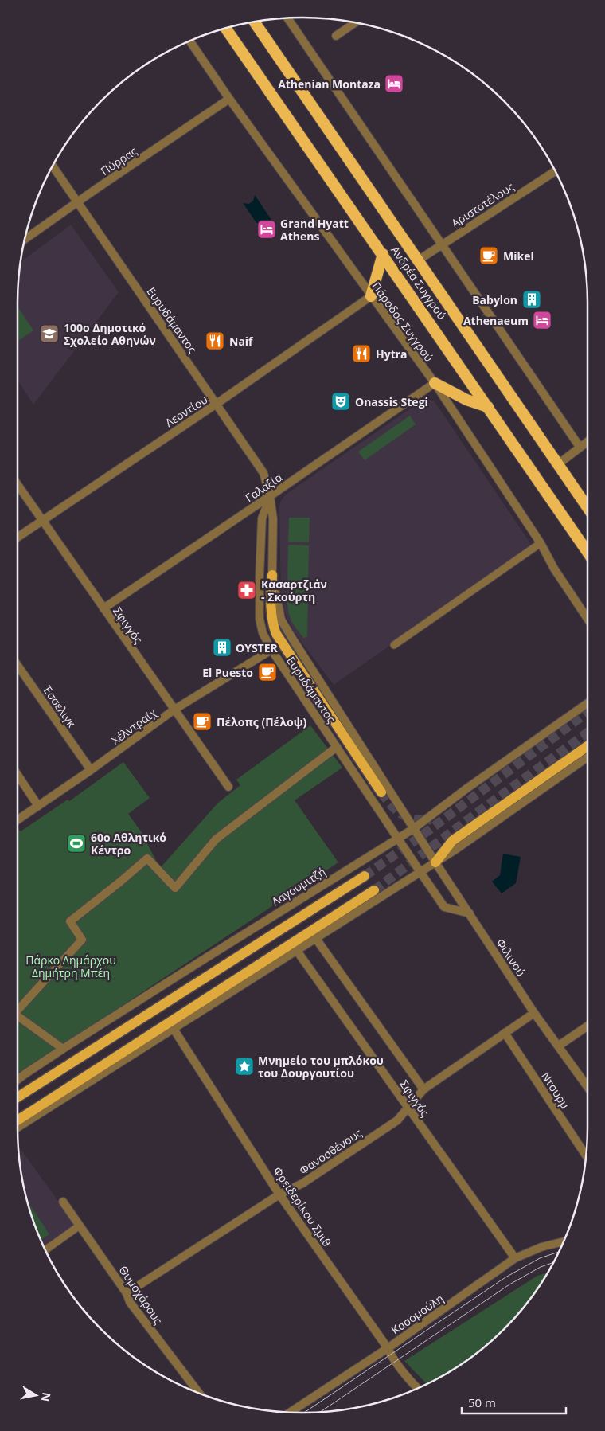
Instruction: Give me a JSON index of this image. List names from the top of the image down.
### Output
{
  "streets": {
    "highway": ["Ανδρέα Συγγρού"],
    "street": [
      "Πύρρας",
      "Αριστοτέλους",
      "Ευρυδάμαντος",
      "Πάροδος Συγγρού",
      "Λεοντίου",
      "Γαλαξία",
      "Σφιγγός",
      "Έσσελιγκ",
      "Χέλντραϊχ",
      "Λαγουμιτζή",
      "Φιλινού",
      "Ντουρμ",
      "Φανοσθένους",
      "Φρειδερίκου Σμιθ",
      "Θυμοχάρους",
      "Κασομούλη"
    ]
  },
  "crossings": [
    ["Πύρρας", "Ευρυδάμαντος"],
    ["Πύρρας", "Πάροδος Συγγρού"],
    ["Αριστοτέλους", "Ανδρέα Συγγρού"],
    ["Ευρυδάμαντος", "Λεοντίου"],
    ["Ευρυδάμαντος", "Γαλαξία"],
    ["Ευρυδάμαντος", "Χέλντραϊχ"],
    ["Ευρυδάμαντος", "Λαγουμιτζή"],
    ["Ευρυδάμαντος", "Φιλινού"],
    ["Πάροδος Συγγρού", "Λεοντίου"],
    ["Πάροδος Συγγρού", "Γαλαξία"],
    ["Λεοντίου", "Σφιγγός"],
    ["Γαλαξία", "Σφιγγός"],
    ["Σφιγγός", "Χέλντραϊχ"],
    ["Σφιγγός", "Φανοσθένους"],
    ["Σφιγγός", "Κασομούλη"],
    ["Έσσελιγκ", "Χέλντραϊχ"],
    ["Φιλινού", "Φανοσθένους"],
    ["Ντουρμ", "Φανοσθένους"],
    ["Φανοσθένους", "Φρειδερίκου Σμιθ"],
    ["Φανοσθένους", "Θυμοχάρους"],
    ["Φρειδερίκου Σμιθ", "Κασομούλη"]
  ],
  "parks": ["Πάρκο Δημάρχου Δημήτρη Μπέη"],
  "places": {
    "hotel": ["Athenian Montaza", "Grand Hyatt Athens", "Athenaeum"],
    "cafe": ["Mikel", "El Puesto", "Πέλοπς (Πέλοψ)"],
    "building": ["Babylon", "OYSTER"],
    "school or university": ["100ο Δημοτικό Σχολείο Αθηνών"],
    "restaurant": ["Naif", "Hytra"],
    "theatre": ["Onassis Stegi"],
    "pharmacy": ["Κασαρτζιάν - Σκούρτη"],
    "sports": ["60ο Αθλητικό Κέντρο"],
    "place": ["Μνημείο του μπλόκου του Δουργουτίου"]
  },
  "scale_bar": "50 m",
  "north": "right"
}
